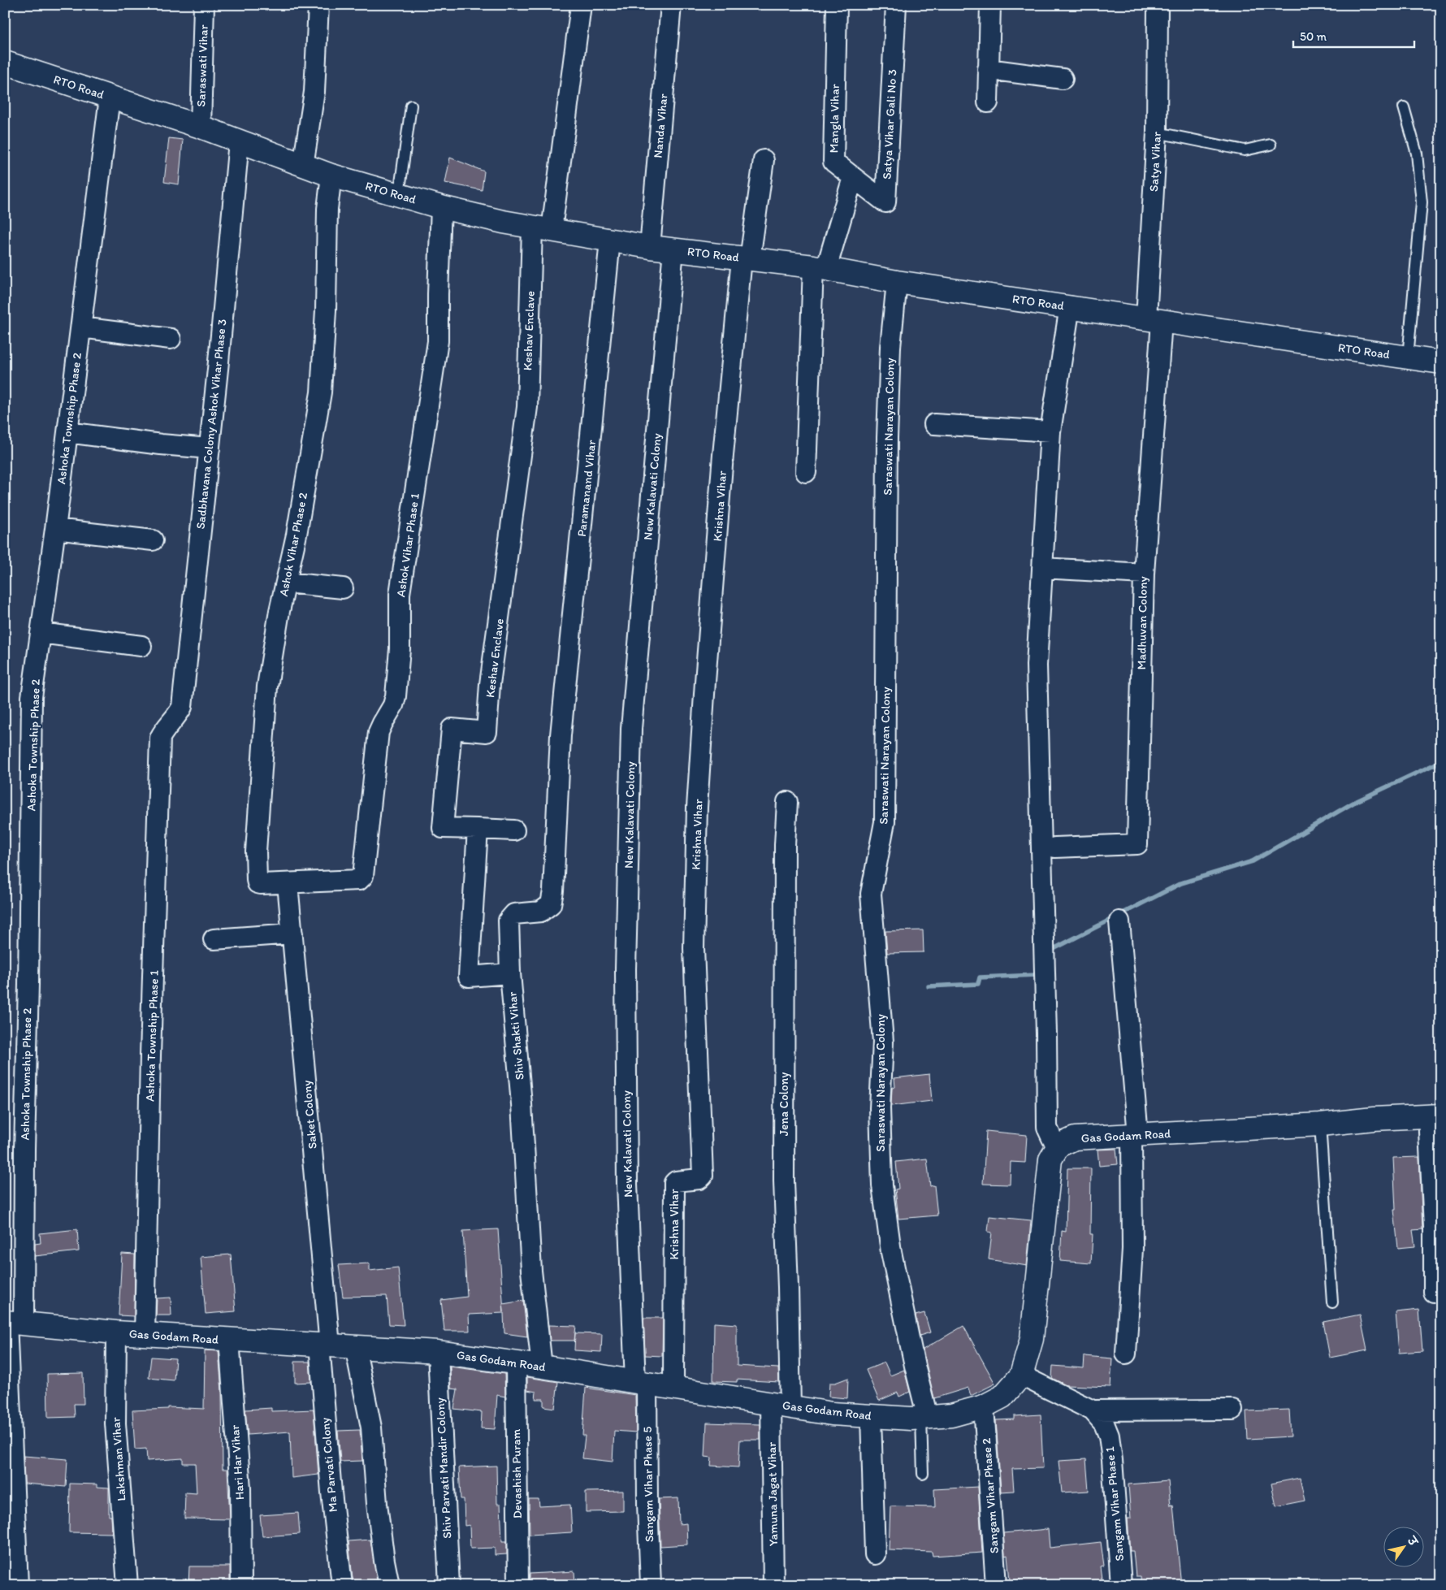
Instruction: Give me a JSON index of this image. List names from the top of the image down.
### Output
{
  "streets": {
    "main road": ["RTO Road", "Gas Godam Road"],
    "street": [
      "Saraswati Vihar",
      "Mangla Vihar",
      "Satya Vihar Gali No 3",
      "Nanda Vihar",
      "Satya Vihar",
      "Keshav Enclave",
      "Ashoka Township Phase 2",
      "Sadbhavana Colony Ashok Vihar Phase 3",
      "Saraswati Narayan Colony",
      "New Kalavati Colony",
      "Paramanand Vihar",
      "Krishna Vihar",
      "Ashok Vihar Phase 2",
      "Ashok Vihar Phase 1",
      "Madhuvan Colony",
      "Ashoka Township Phase 1",
      "Shiv Shakti Vihar",
      "Jena Colony",
      "Saket Colony",
      "Lakshman Vihar",
      "Hari Har Vihar",
      "Ma Parvati Colony",
      "Shiv Parvati Mandir Colony",
      "Devashish Puram",
      "Sangam Vihar Phase 5",
      "Yamuna Jagat Vihar",
      "Sangam Vihar Phase 2",
      "Sangam Vihar Phase 1"
    ]
  },
  "crossings": [
    ["Saraswati Vihar", "RTO Road"],
    ["RTO Road", "Nanda Vihar"],
    ["RTO Road", "Satya Vihar"],
    ["RTO Road", "Keshav Enclave"],
    ["RTO Road", "Ashoka Township Phase 2"],
    ["RTO Road", "Sadbhavana Colony Ashok Vihar Phase 3"],
    ["RTO Road", "Saraswati Narayan Colony"],
    ["RTO Road", "New Kalavati Colony"],
    ["RTO Road", "Paramanand Vihar"],
    ["RTO Road", "Krishna Vihar"],
    ["RTO Road", "Ashok Vihar Phase 2"],
    ["RTO Road", "Ashok Vihar Phase 1"],
    ["RTO Road", "Madhuvan Colony"],
    ["Mangla Vihar", "Satya Vihar Gali No 3"],
    ["Satya Vihar", "Madhuvan Colony"],
    ["Ashoka Township Phase 2", "Gas Godam Road"],
    ["Sadbhavana Colony Ashok Vihar Phase 3", "Ashoka Township Phase 1"],
    ["Saraswati Narayan Colony", "Gas Godam Road"],
    ["New Kalavati Colony", "Gas Godam Road"],
    ["New Kalavati Colony", "Sangam Vihar Phase 5"],
    ["Paramanand Vihar", "Shiv Shakti Vihar"],
    ["Krishna Vihar", "Gas Godam Road"],
    ["Ashok Vihar Phase 2", "Ashok Vihar Phase 1"],
    ["Ashok Vihar Phase 2", "Saket Colony"],
    ["Ashok Vihar Phase 1", "Saket Colony"],
    ["Ashoka Township Phase 1", "Gas Godam Road"],
    ["Shiv Shakti Vihar", "Gas Godam Road"],
    ["Jena Colony", "Gas Godam Road"],
    ["Jena Colony", "Yamuna Jagat Vihar"],
    ["Saket Colony", "Gas Godam Road"],
    ["Saket Colony", "Ma Parvati Colony"],
    ["Gas Godam Road", "Lakshman Vihar"],
    ["Gas Godam Road", "Hari Har Vihar"],
    ["Gas Godam Road", "Ma Parvati Colony"],
    ["Gas Godam Road", "Shiv Parvati Mandir Colony"],
    ["Gas Godam Road", "Devashish Puram"],
    ["Gas Godam Road", "Sangam Vihar Phase 5"],
    ["Gas Godam Road", "Yamuna Jagat Vihar"],
    ["Gas Godam Road", "Sangam Vihar Phase 2"],
    ["Gas Godam Road", "Sangam Vihar Phase 1"]
  ],
  "scale_bar": "50 m",
  "north": "top right"
}
